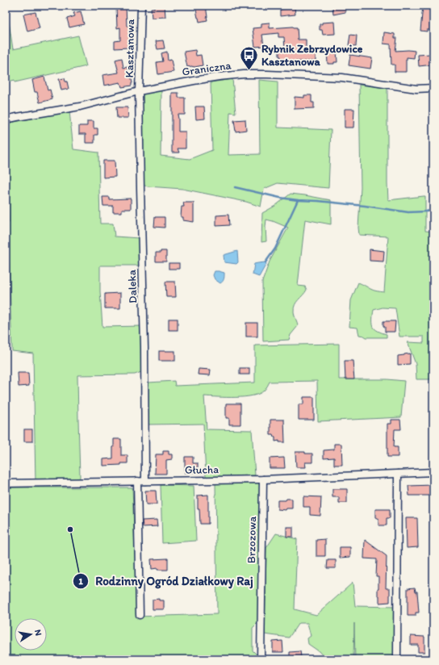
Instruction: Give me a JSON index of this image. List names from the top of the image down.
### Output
{
  "streets": {
    "street": [
      "Kasztanowa",
      "Graniczna",
      "Daleka",
      "Głucha",
      "Brzozowa"
    ]
  },
  "crossings": [
    ["Kasztanowa", "Graniczna"],
    ["Kasztanowa", "Daleka"],
    ["Graniczna", "Daleka"],
    ["Daleka", "Głucha"],
    ["Głucha", "Brzozowa"]
  ],
  "places": {
    "bus stop": ["Rybnik Zebrzydowice Kasztanowa"],
    "other": ["Rodzinny Ogród Działkowy Raj"]
  },
  "north": "right"
}
